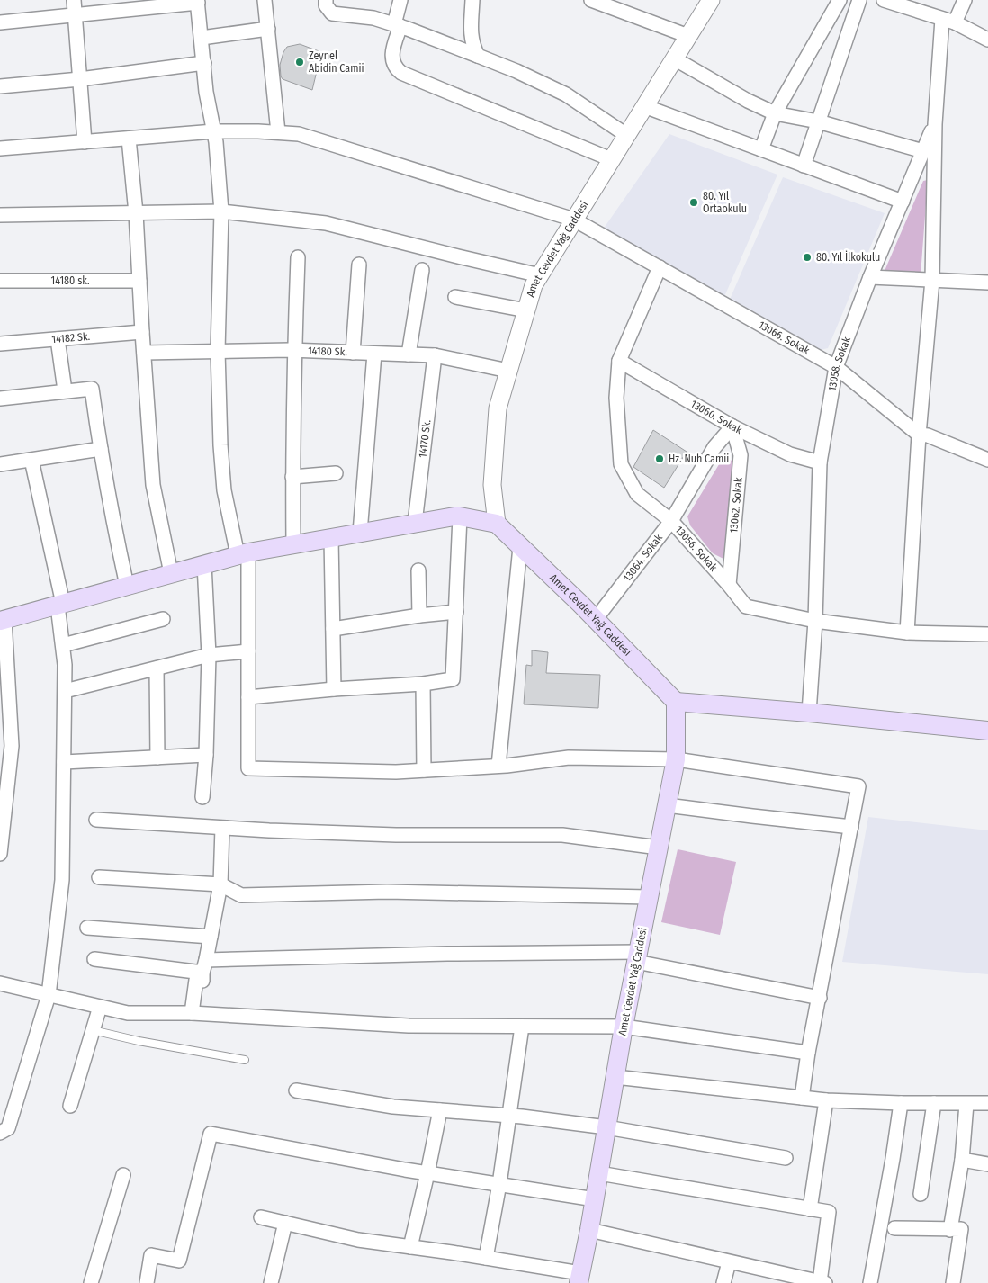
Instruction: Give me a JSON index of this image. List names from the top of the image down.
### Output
{
  "streets": {
    "main road": ["Amet Cevdet Yağ Caddesi"],
    "street": [
      "14180 sk.",
      "14182 Sk.",
      "13066. Sokak",
      "14180 Sk.",
      "13058. Sokak",
      "13060. Sokak",
      "14170 Sk.",
      "13062. Sokak",
      "13056. Sokak",
      "13064. Sokak"
    ]
  },
  "crossings": [
    ["Amet Cevdet Yağ Caddesi", "13066. Sokak"],
    ["Amet Cevdet Yağ Caddesi", "14180 Sk."],
    ["Amet Cevdet Yağ Caddesi", "13064. Sokak"],
    ["13066. Sokak", "13058. Sokak"],
    ["13066. Sokak", "13056. Sokak"],
    ["14180 Sk.", "14170 Sk."],
    ["13058. Sokak", "13060. Sokak"],
    ["13058. Sokak", "13056. Sokak"],
    ["13060. Sokak", "13062. Sokak"],
    ["13060. Sokak", "13056. Sokak"],
    ["13060. Sokak", "13064. Sokak"],
    ["13062. Sokak", "13056. Sokak"],
    ["13062. Sokak", "13064. Sokak"],
    ["13056. Sokak", "13064. Sokak"]
  ],
  "places": [
    "Zeynel Abidin Camii",
    "80. Yıl Ortaokulu",
    "80. Yıl İlkokulu",
    "Hz. Nuh Camii"
  ]
}
